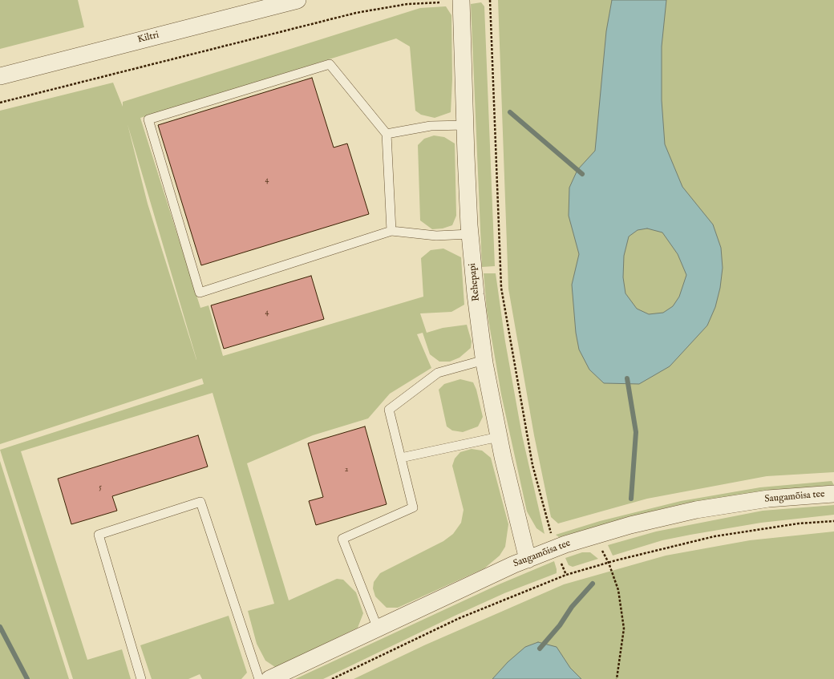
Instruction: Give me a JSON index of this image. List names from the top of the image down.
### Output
{
  "streets": {
    "street": ["Kiltri", "Rehepapi", "Saugamõisa tee"]
  },
  "crossings": [
    ["Rehepapi", "Saugamõisa tee"]
  ],
  "house_numbers": [
    "4",
    "4",
    "2",
    "5"
  ]
}
